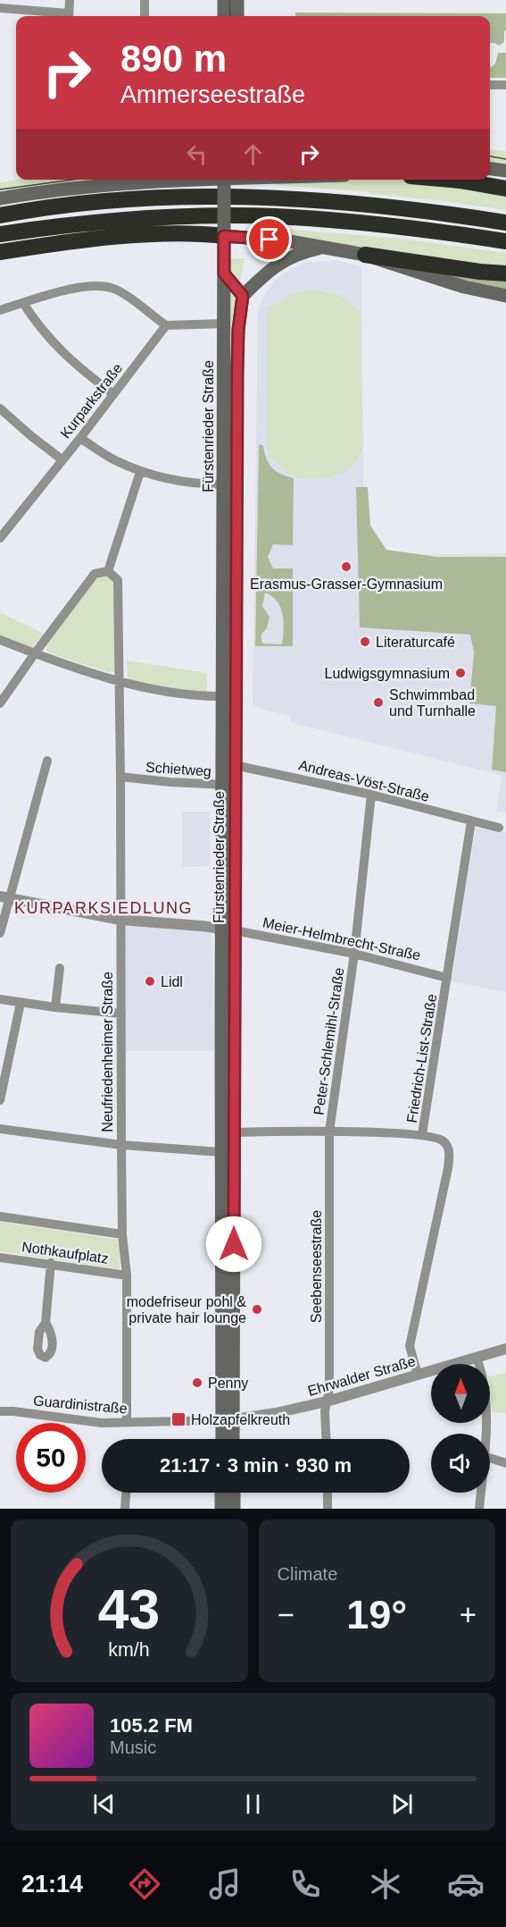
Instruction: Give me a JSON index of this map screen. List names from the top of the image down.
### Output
{
  "streets": {
    "main road": ["Fürstenrieder Straße"],
    "street": [
      "Kurparkstraße",
      "Schietweg",
      "Andreas-Vöst-Straße",
      "Meier-Helmbrecht-Straße",
      "Peter-Schlemihl-Straße",
      "Neufriedenheimer Straße",
      "Friedrich-List-Straße",
      "Nothkaufplatz",
      "Seebenseestraße",
      "Ehrwalder Straße",
      "Guardinistraße"
    ]
  },
  "crossings": [
    ["Fürstenrieder Straße", "Schietweg"],
    ["Fürstenrieder Straße", "Andreas-Vöst-Straße"],
    ["Fürstenrieder Straße", "Meier-Helmbrecht-Straße"],
    ["Fürstenrieder Straße", "Ehrwalder Straße"],
    ["Fürstenrieder Straße", "Guardinistraße"],
    ["Schietweg", "Neufriedenheimer Straße"],
    ["Andreas-Vöst-Straße", "Peter-Schlemihl-Straße"],
    ["Andreas-Vöst-Straße", "Friedrich-List-Straße"],
    ["Meier-Helmbrecht-Straße", "Peter-Schlemihl-Straße"],
    ["Meier-Helmbrecht-Straße", "Friedrich-List-Straße"],
    ["Peter-Schlemihl-Straße", "Seebenseestraße"],
    ["Neufriedenheimer Straße", "Nothkaufplatz"],
    ["Neufriedenheimer Straße", "Guardinistraße"],
    ["Friedrich-List-Straße", "Ehrwalder Straße"],
    ["Seebenseestraße", "Ehrwalder Straße"],
    ["Ehrwalder Straße", "Guardinistraße"]
  ],
  "districts": ["KURPARKSIEDLUNG"],
  "places": {
    "other": [
      "Erasmus-Grasser-Gymnasium",
      "Literaturcafé",
      "Ludwigsgymnasium",
      "Schwimmbad und Turnhalle",
      "Lidl",
      "modefriseur pohl & private hair lounge",
      "Penny"
    ],
    "transit": ["Holzapfelkreuth"]
  },
  "north": "top",
  "page": {
    "turn": ["890 m", "Ammerseestraße"],
    "limit": "50",
    "trip": "21:17 · 3 min · 930 m",
    "tile": "Climate",
    "heat": ["−", "19°", "+"],
    "song": ["105.2 FM", "Music"],
    "tabs": "21:14",
    "gauge": ["43", "km/h"]
  }
}
